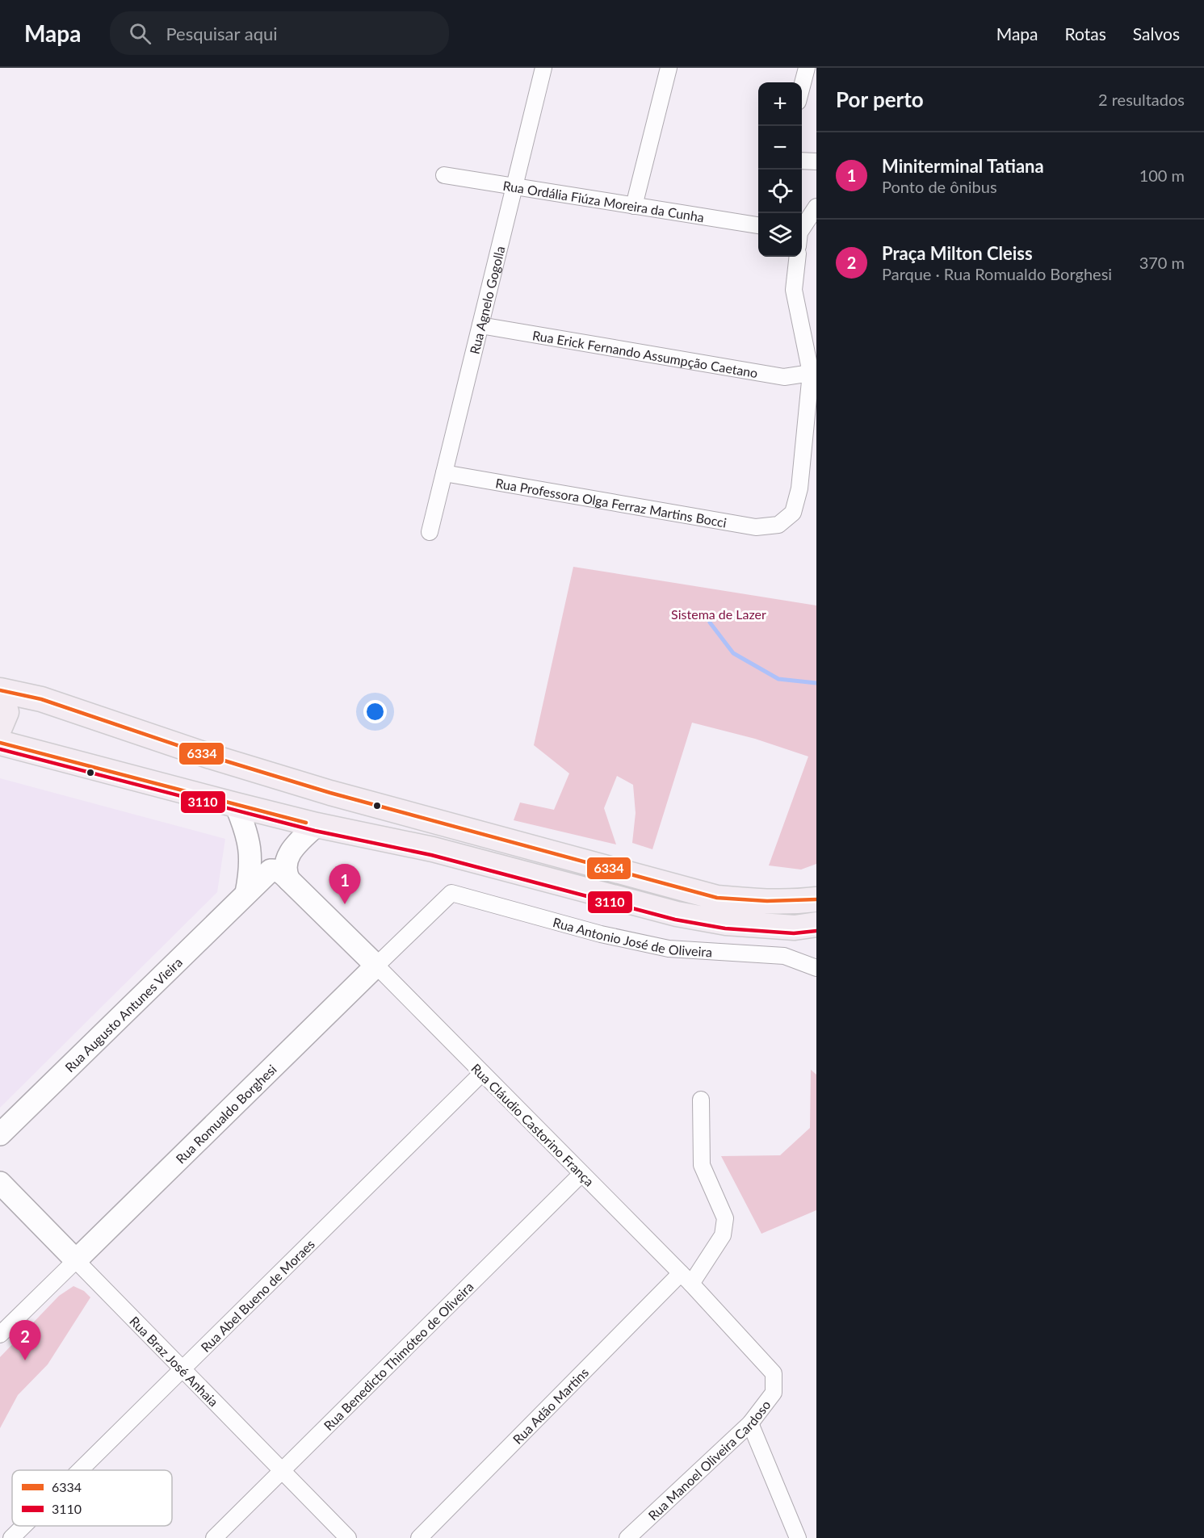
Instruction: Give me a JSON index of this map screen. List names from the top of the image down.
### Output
{
  "streets": {
    "street": [
      "Rua Ordália Fiúza Moreira da Cunha",
      "Rua Agnelo Gogolla",
      "Rua Erick Fernando Assumpção Caetano",
      "Rua Professora Olga Ferraz Martins Bocci",
      "Rua Antonio José de Oliveira",
      "Rua Augusto Antunes Vieira",
      "Rua Romualdo Borghesi",
      "Rua Cláudio Castorino França",
      "Rua Abel Bueno de Moraes",
      "Rua Benedicto Thimóteo de Oliveira",
      "Rua Braz José Anhaia",
      "Rua Adão Martins",
      "Rua Manoel Oliveira Cardoso"
    ]
  },
  "crossings": [
    ["Rua Ordália Fiúza Moreira da Cunha", "Rua Agnelo Gogolla"],
    ["Rua Agnelo Gogolla", "Rua Erick Fernando Assumpção Caetano"],
    ["Rua Agnelo Gogolla", "Rua Professora Olga Ferraz Martins Bocci"],
    ["Rua Erick Fernando Assumpção Caetano", "Rua Professora Olga Ferraz Martins Bocci"],
    ["Rua Antonio José de Oliveira", "Rua Romualdo Borghesi"],
    ["Rua Augusto Antunes Vieira", "Rua Cláudio Castorino França"],
    ["Rua Romualdo Borghesi", "Rua Cláudio Castorino França"],
    ["Rua Romualdo Borghesi", "Rua Braz José Anhaia"],
    ["Rua Cláudio Castorino França", "Rua Abel Bueno de Moraes"],
    ["Rua Cláudio Castorino França", "Rua Benedicto Thimóteo de Oliveira"],
    ["Rua Cláudio Castorino França", "Rua Adão Martins"],
    ["Rua Cláudio Castorino França", "Rua Manoel Oliveira Cardoso"],
    ["Rua Abel Bueno de Moraes", "Rua Braz José Anhaia"],
    ["Rua Benedicto Thimóteo de Oliveira", "Rua Braz José Anhaia"]
  ],
  "parks": ["Sistema de Lazer"],
  "lines": ["transit line 6334", "transit line 3110"],
  "legend": ["6334", "3110"],
  "page": {
    "header": "Mapa",
    "search": "Pesquisar aqui",
    "nav": ["Mapa", "Rotas", "Salvos"],
    "heading": ["Por perto", "2 resultados"],
    "map_buttons": ["+", "−"],
    "list": [
      {
        "mark": "1",
        "name": "Miniterminal Tatiana",
        "note": "Ponto de ônibus",
        "value": "100 m"
      },
      {
        "mark": "2",
        "name": "Praça Milton Cleiss",
        "note": "Parque · Rua Romualdo Borghesi",
        "value": "370 m"
      }
    ],
    "pins": ["1", "2"]
  }
}
